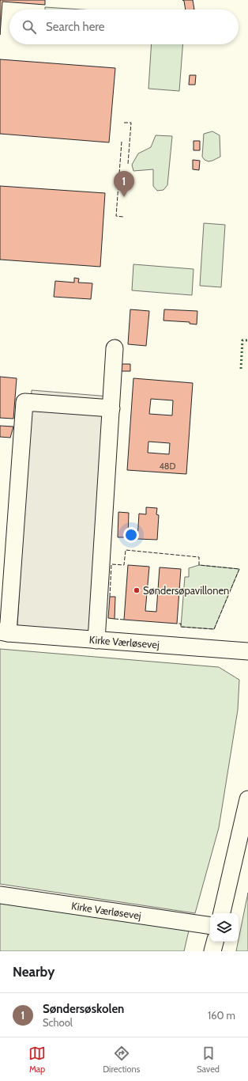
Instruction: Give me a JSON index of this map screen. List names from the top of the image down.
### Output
{
  "streets": {
    "street": ["Kirke Værløsevej"]
  },
  "places": ["Søndersøpavillonen"],
  "house_numbers": ["48D"],
  "page": {
    "search": "Search here",
    "pins": "1",
    "heading": "Nearby",
    "list": [
      {
        "mark": "1",
        "name": "Søndersøskolen",
        "note": "School",
        "value": "160 m"
      }
    ],
    "nav": ["Map", "Directions", "Saved"]
  }
}
